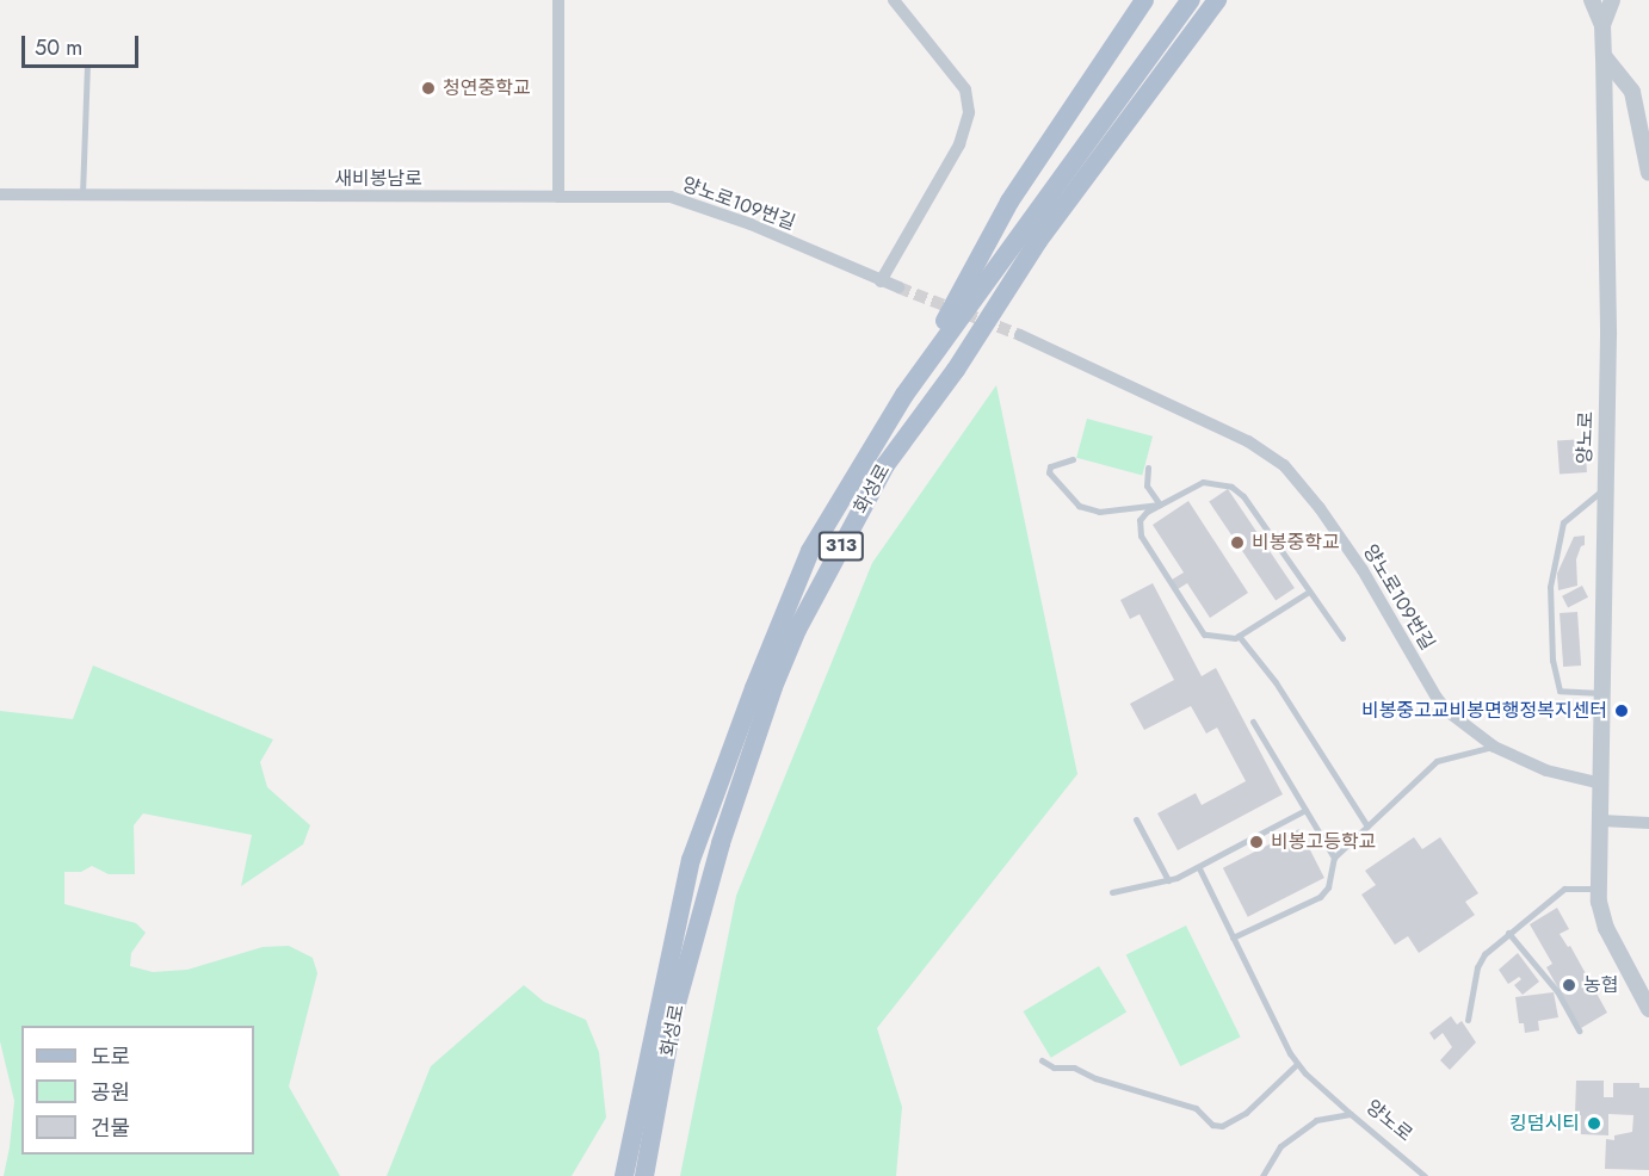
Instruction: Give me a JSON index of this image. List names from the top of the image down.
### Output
{
  "streets": {
    "main road": ["화성로", "313"],
    "street": ["새비봉남로", "양노로109번길", "양노로"]
  },
  "crossings": [
    ["새비봉남로", "양노로109번길"],
    ["양노로109번길", "양노로"],
    ["화성로", "313"]
  ],
  "places": [
    "청연중학교",
    "비봉중학교",
    "비봉중고교비봉면행정복지센터",
    "비봉고등학교",
    "농협",
    "킹덤시티"
  ],
  "legend": ["도로", "공원", "건물"],
  "scale_bar": "50 m"
}
